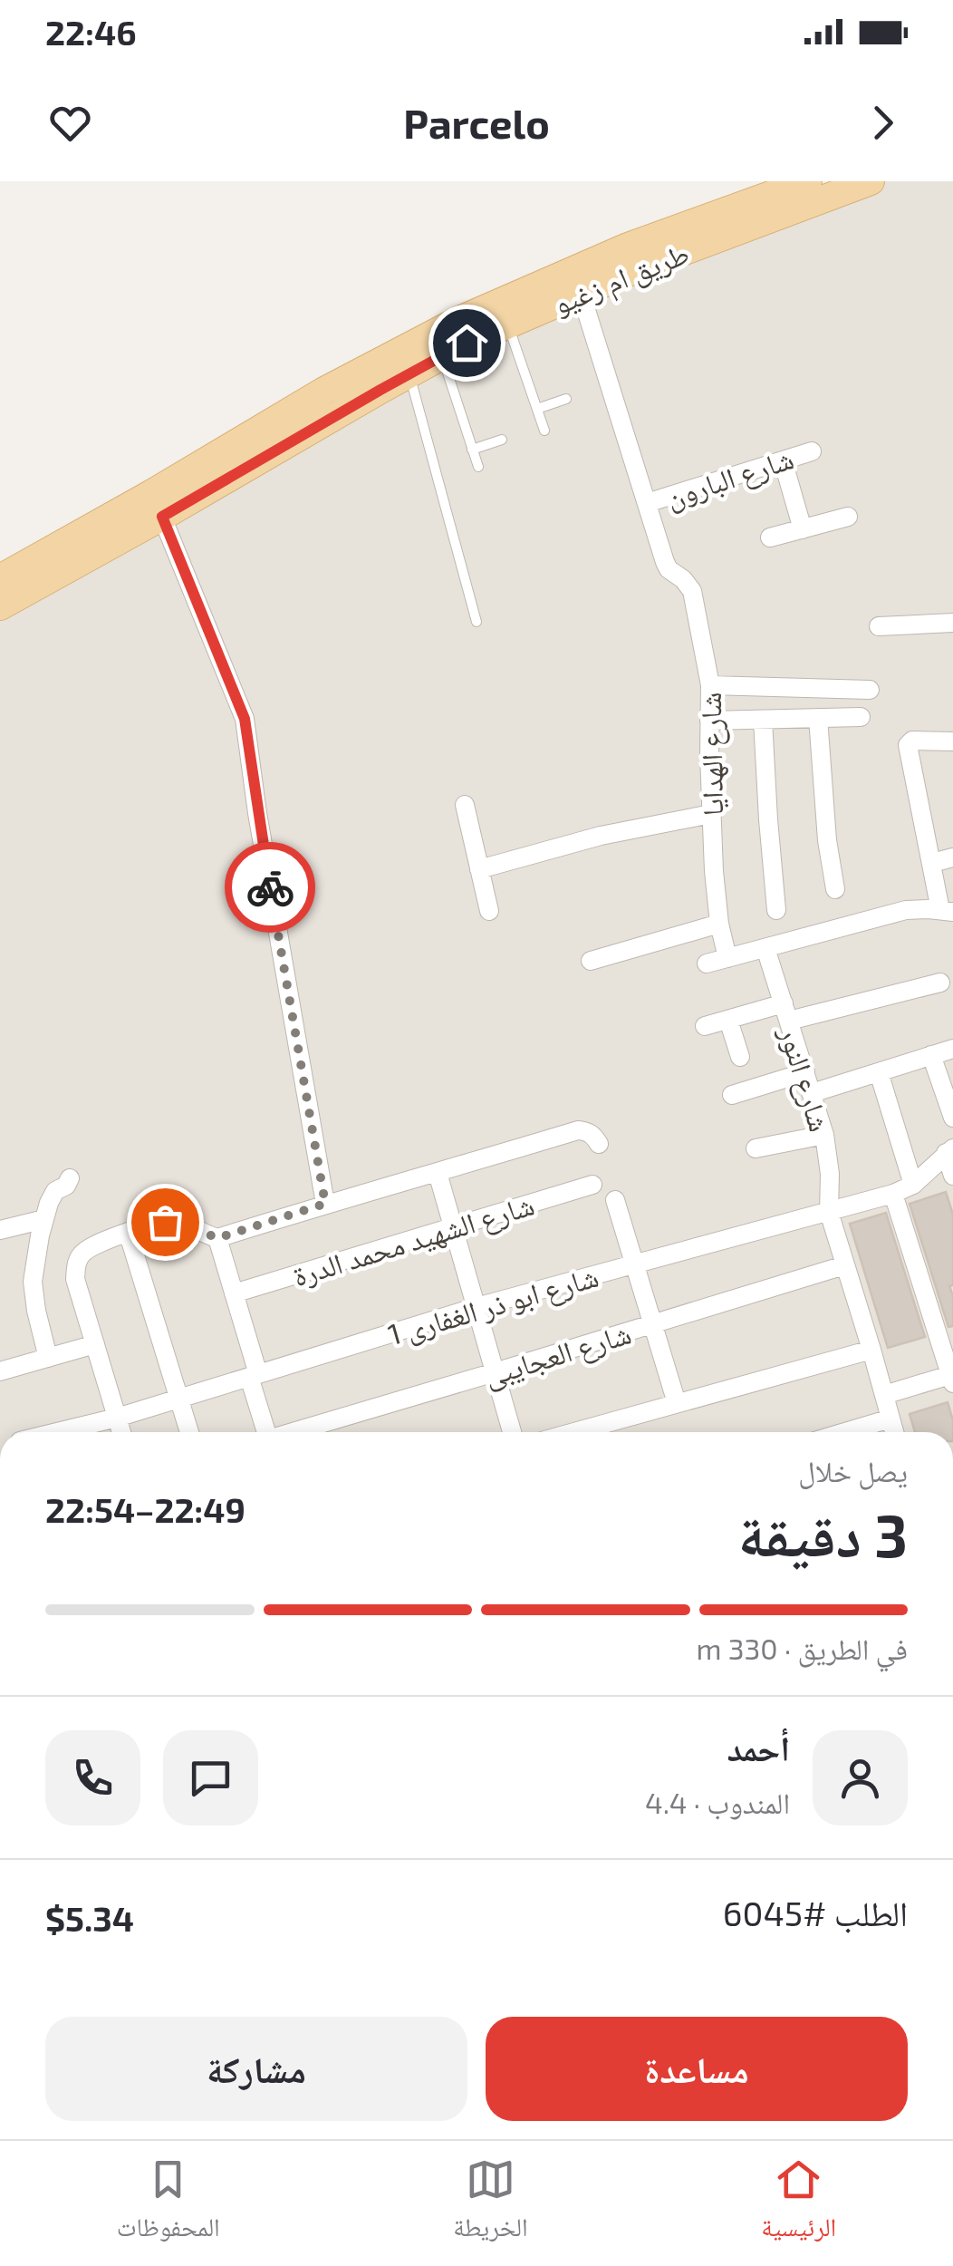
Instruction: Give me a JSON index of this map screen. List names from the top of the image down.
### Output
{
  "streets": {
    "main road": ["طريق ام زغيو"],
    "street": [
      "شارع البارون",
      "شارع الهدايا",
      "شارع النور",
      "شارع الشهيد محمد الدرة",
      "شارع ابو ذر الغفارى 1",
      "شارع العجايبى"
    ]
  },
  "crossings": [
    ["شارع البارون", "شارع الهدايا"],
    ["شارع النور", "شارع ابو ذر الغفارى 1"],
    ["شارع النور", "شارع العجايبى"]
  ],
  "page": {
    "status": "22:46",
    "header": "Parcelo",
    "heading": ["3 دقيقة", "يصل خلال", "22:49–22:54"],
    "panel": [
      "أحمد",
      "المندوب · 4.4",
      "الطلب #6045",
      "$5.34"
    ],
    "bar": "في الطريق · 330 m",
    "buttons": ["مساعدة", "مشاركة"],
    "tabs": ["الرئيسية", "الخريطة", "المحفوظات"]
  }
}
